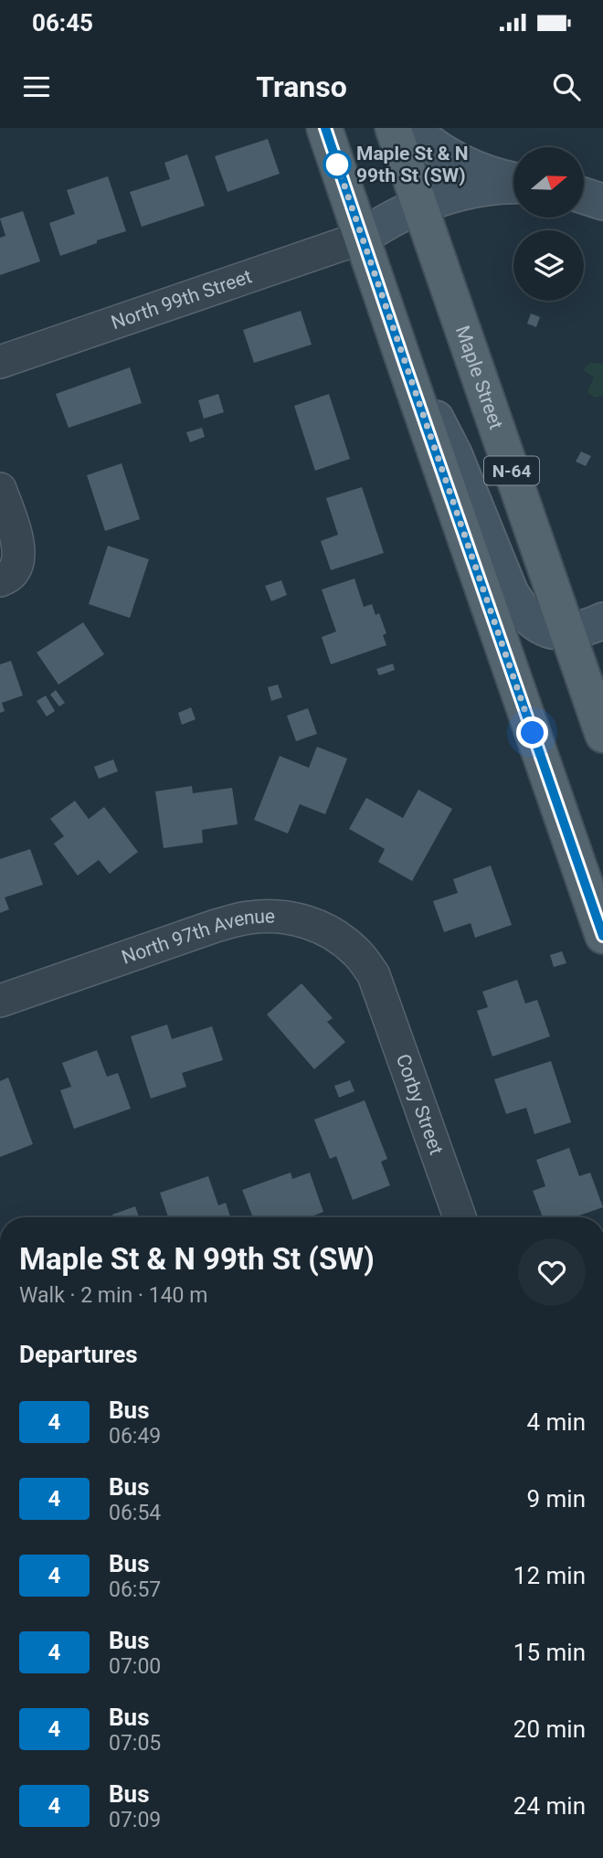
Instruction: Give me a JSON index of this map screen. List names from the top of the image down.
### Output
{
  "streets": {
    "main road": ["Maple Street", "N-64"],
    "street": ["North 99th Street", "North 97th Avenue", "Corby Street"]
  },
  "crossings": [
    ["North 97th Avenue", "Corby Street"]
  ],
  "places": ["Maple St & N 99th St (SW)"],
  "lines": ["bus line 4"],
  "north": "right",
  "page": {
    "status": "06:45",
    "header": "Transo",
    "heading": [
      ["Maple St & N 99th St (SW)", "Walk · 2 min · 140 m"],
      "Departures"
    ],
    "list": [
      {
        "mark": "4",
        "name": "Bus",
        "note": "06:49",
        "value": "4 min"
      },
      {
        "mark": "4",
        "name": "Bus",
        "note": "06:54",
        "value": "9 min"
      },
      {
        "mark": "4",
        "name": "Bus",
        "note": "06:57",
        "value": "12 min"
      },
      {
        "mark": "4",
        "name": "Bus",
        "note": "07:00",
        "value": "15 min"
      },
      {
        "mark": "4",
        "name": "Bus",
        "note": "07:05",
        "value": "20 min"
      },
      {
        "mark": "4",
        "name": "Bus",
        "note": "07:09",
        "value": "24 min"
      }
    ]
  }
}
